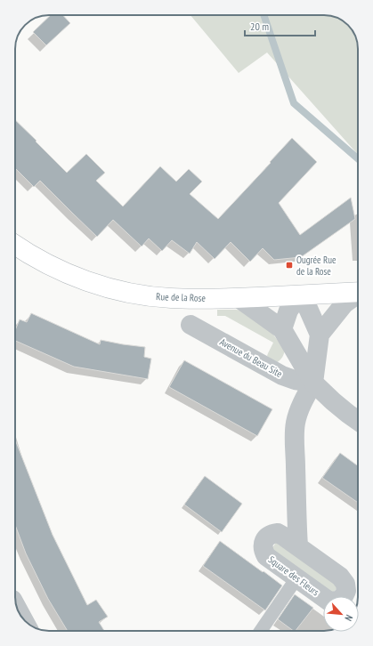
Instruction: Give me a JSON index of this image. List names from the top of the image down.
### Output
{
  "streets": {
    "main road": ["Rue de la Rose"],
    "street": ["Avenue du Beau Site", "Square des Fleurs"]
  },
  "places": {
    "transit": ["Ougrée Rue de la Rose"]
  },
  "scale_bar": "20 m",
  "north": "bottom right"
}
